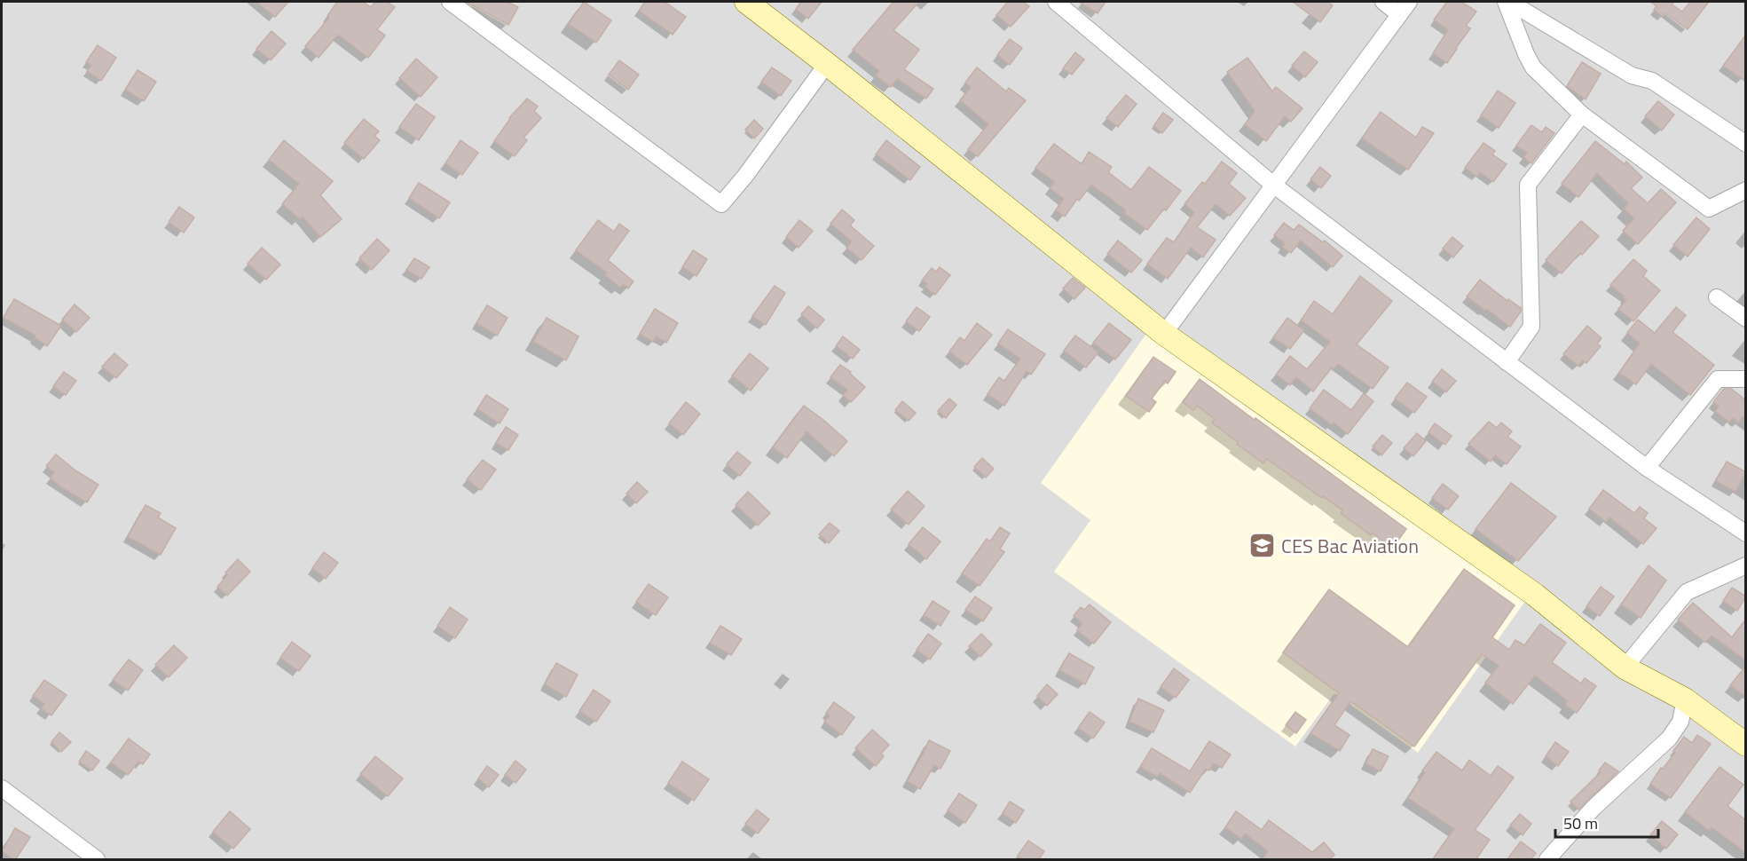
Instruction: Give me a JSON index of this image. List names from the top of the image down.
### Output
{
  "places": {
    "school or university": ["CES Bac Aviation"]
  },
  "scale_bar": "50 m"
}
